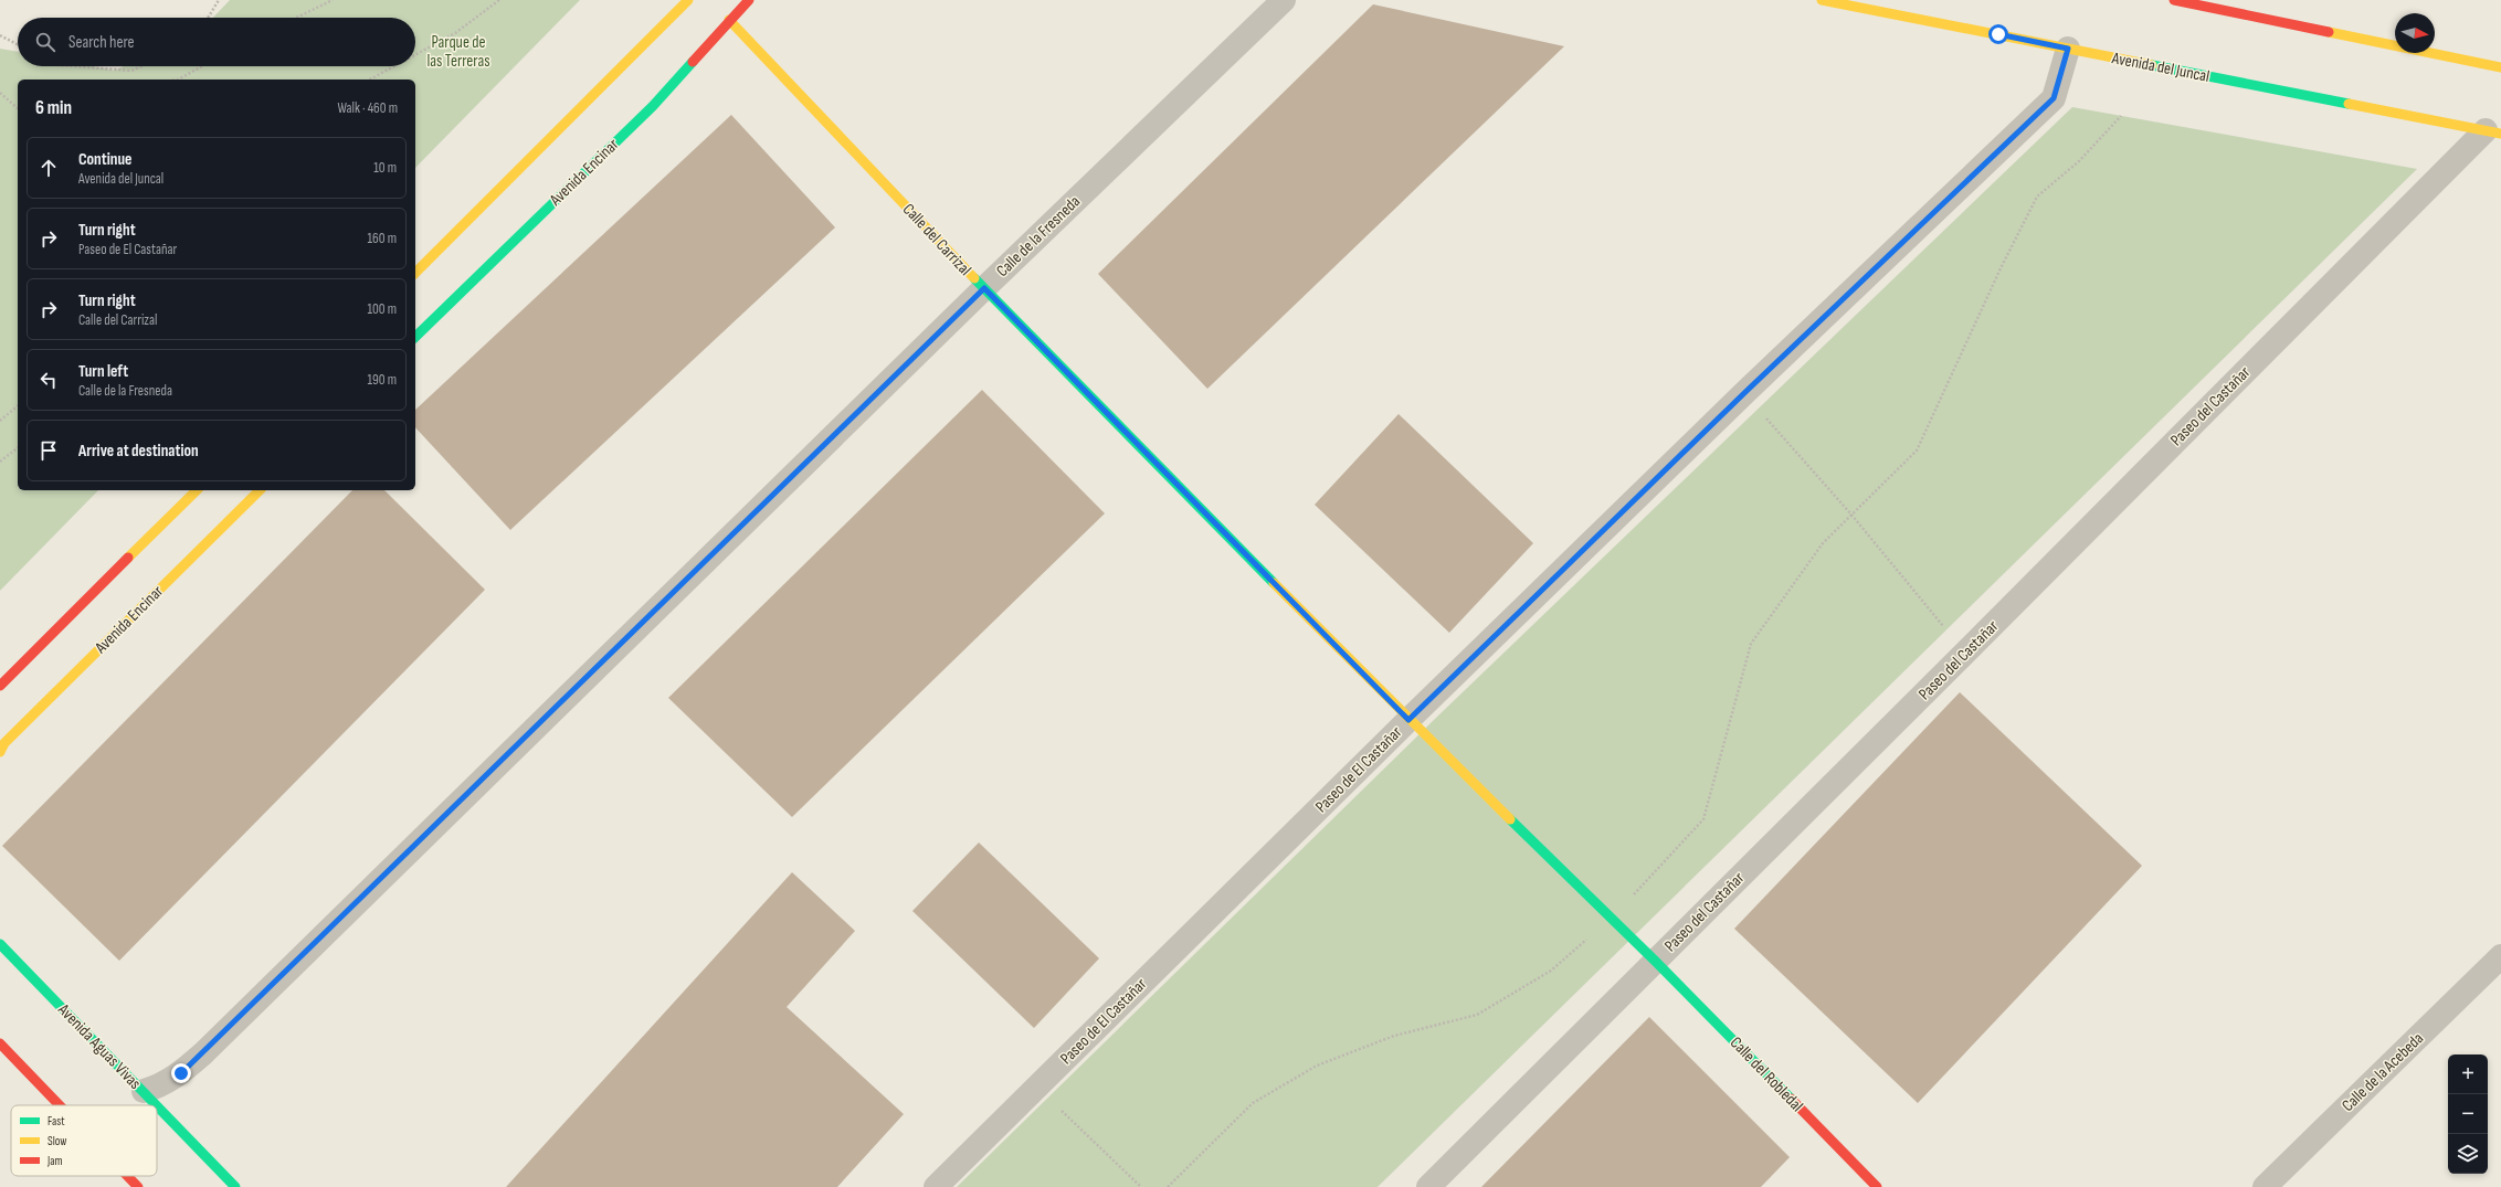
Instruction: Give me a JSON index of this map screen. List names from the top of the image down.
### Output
{
  "streets": {
    "street": [
      "Avenida del Juncal",
      "Avenida Encinar",
      "Calle de la Fresneda",
      "Calle del Carrizal",
      "Paseo del Castañar",
      "Paseo de El Castañar",
      "Avenida Aguas Vivas",
      "Calle de la Acebeda",
      "Calle del Robledal"
    ]
  },
  "crossings": [
    ["Avenida del Juncal", "Paseo del Castañar"],
    ["Avenida del Juncal", "Paseo de El Castañar"],
    ["Avenida Encinar", "Calle del Carrizal"],
    ["Calle de la Fresneda", "Calle del Carrizal"],
    ["Calle de la Fresneda", "Avenida Aguas Vivas"],
    ["Calle del Carrizal", "Paseo de El Castañar"],
    ["Calle del Carrizal", "Calle del Robledal"],
    ["Paseo del Castañar", "Calle del Robledal"]
  ],
  "parks": ["Parque de las Terreras"],
  "legend": ["Fast", "Slow", "Jam"],
  "north": "right",
  "page": {
    "search": "Search here",
    "heading": ["6 min", "Walk · 460 m"],
    "list": [
      ["Continue", "Avenida del Juncal", "10 m"],
      ["Turn right", "Paseo de El Castañar", "160 m"],
      ["Turn right", "Calle del Carrizal", "100 m"],
      ["Turn left", "Calle de la Fresneda", "190 m"],
      "Arrive at destination"
    ],
    "map_buttons": ["+", "−"]
  }
}
